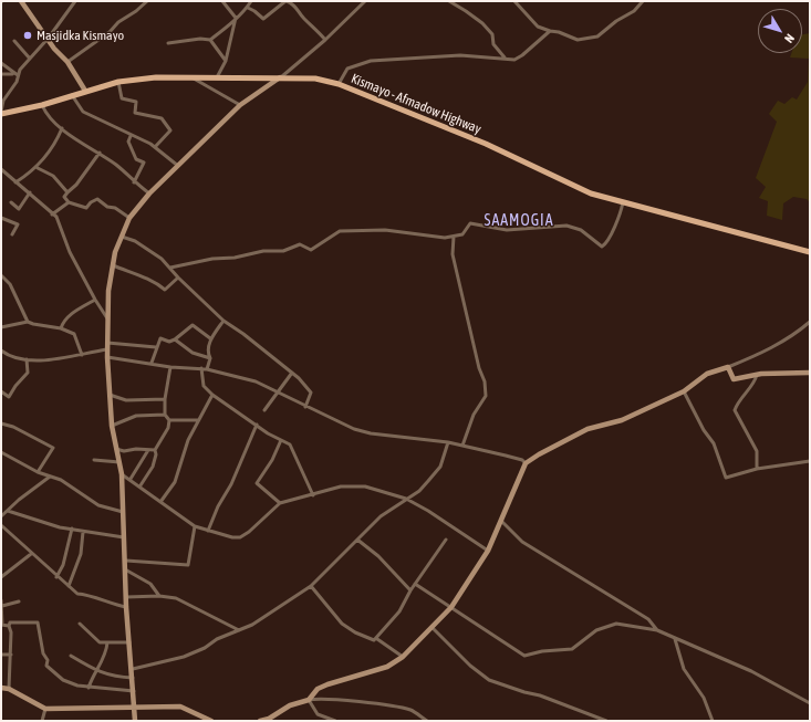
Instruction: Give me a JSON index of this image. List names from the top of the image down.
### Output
{
  "streets": {
    "main road": ["Kismayo - Afmadow Highway"]
  },
  "districts": ["SAAMOGIA"],
  "places": ["Masjidka Kismayo"],
  "north": "bottom right"
}
